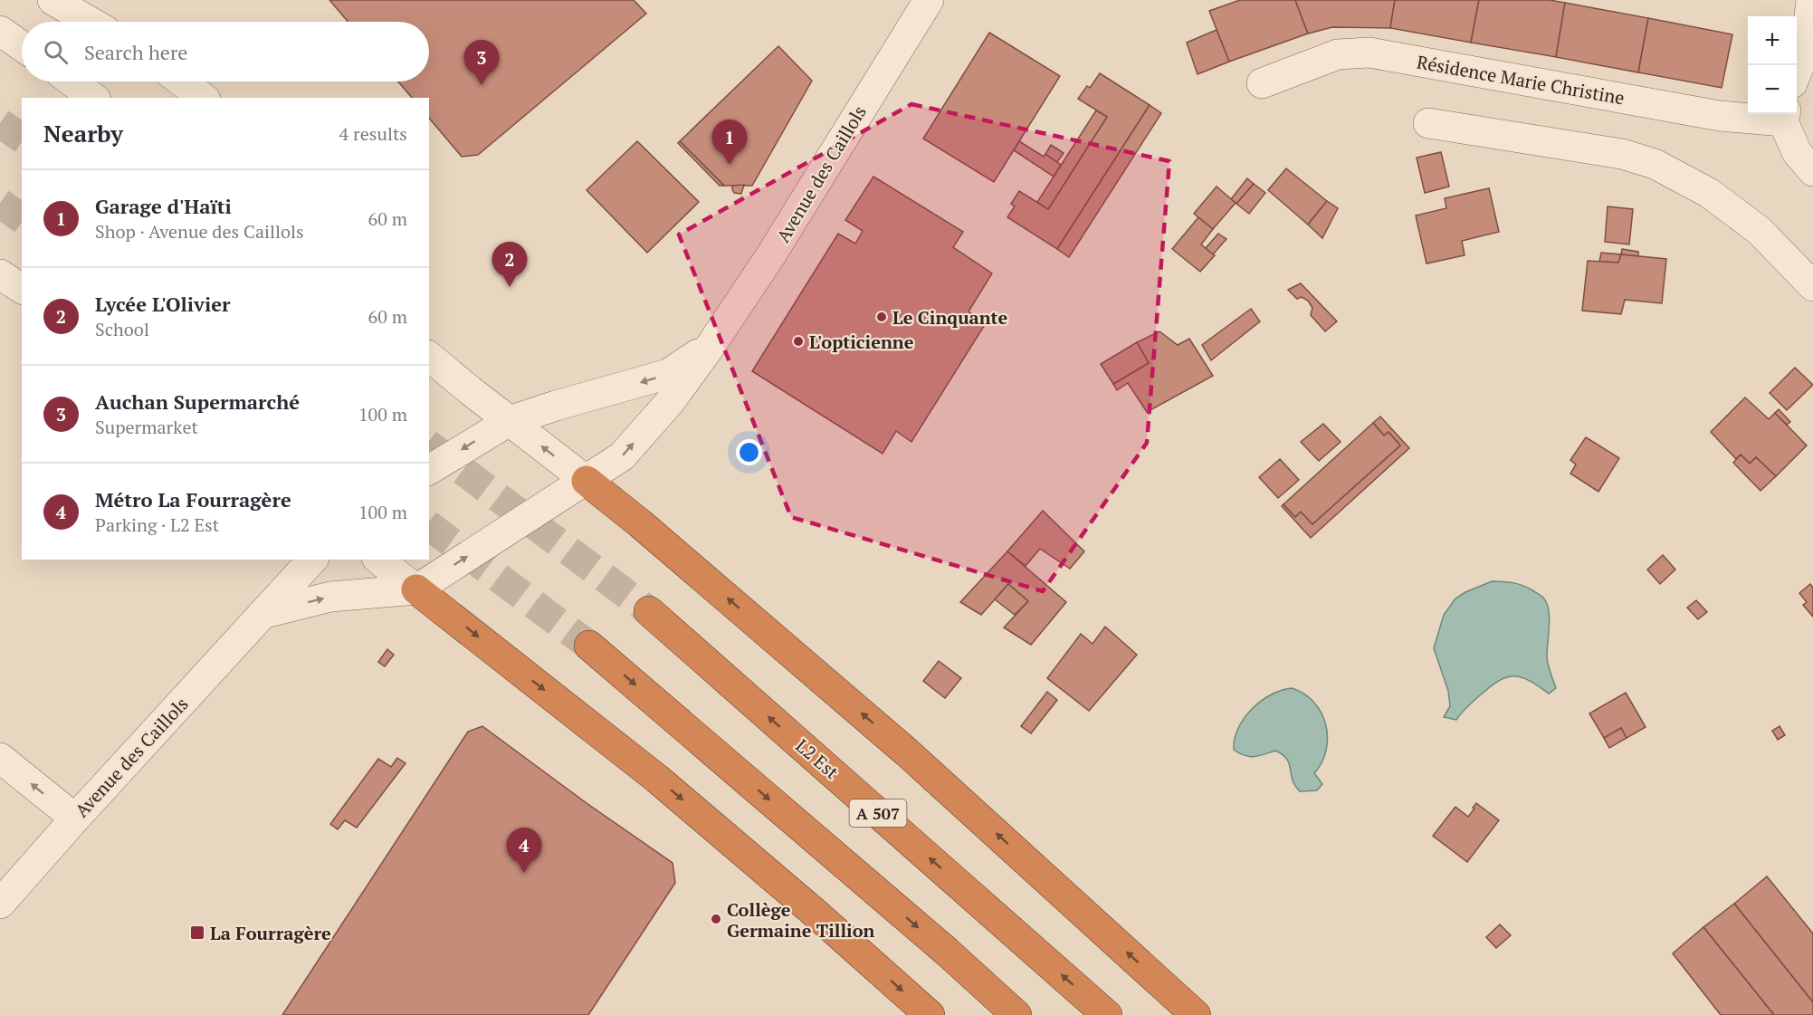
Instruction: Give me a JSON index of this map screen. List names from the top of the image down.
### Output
{
  "streets": {
    "highway": ["L2 Est", "A 507"],
    "street": ["Résidence Marie Christine", "Avenue des Caillols"]
  },
  "places": {
    "other": ["Le Cinquante", "L'opticienne", "Collège Germaine Tillion"],
    "transit": ["La Fourragère"]
  },
  "page": {
    "map_buttons": ["+", "−"],
    "search": "Search here",
    "pins": [
      "3",
      "1",
      "2",
      "4"
    ],
    "heading": ["Nearby", "4 results"],
    "list": [
      {
        "mark": "1",
        "name": "Garage d'Haïti",
        "note": "Shop · Avenue des Caillols",
        "value": "60 m"
      },
      {
        "mark": "2",
        "name": "Lycée L'Olivier",
        "note": "School",
        "value": "60 m"
      },
      {
        "mark": "3",
        "name": "Auchan Supermarché",
        "note": "Supermarket",
        "value": "100 m"
      },
      {
        "mark": "4",
        "name": "Métro La Fourragère",
        "note": "Parking · L2 Est",
        "value": "100 m"
      }
    ]
  }
}
